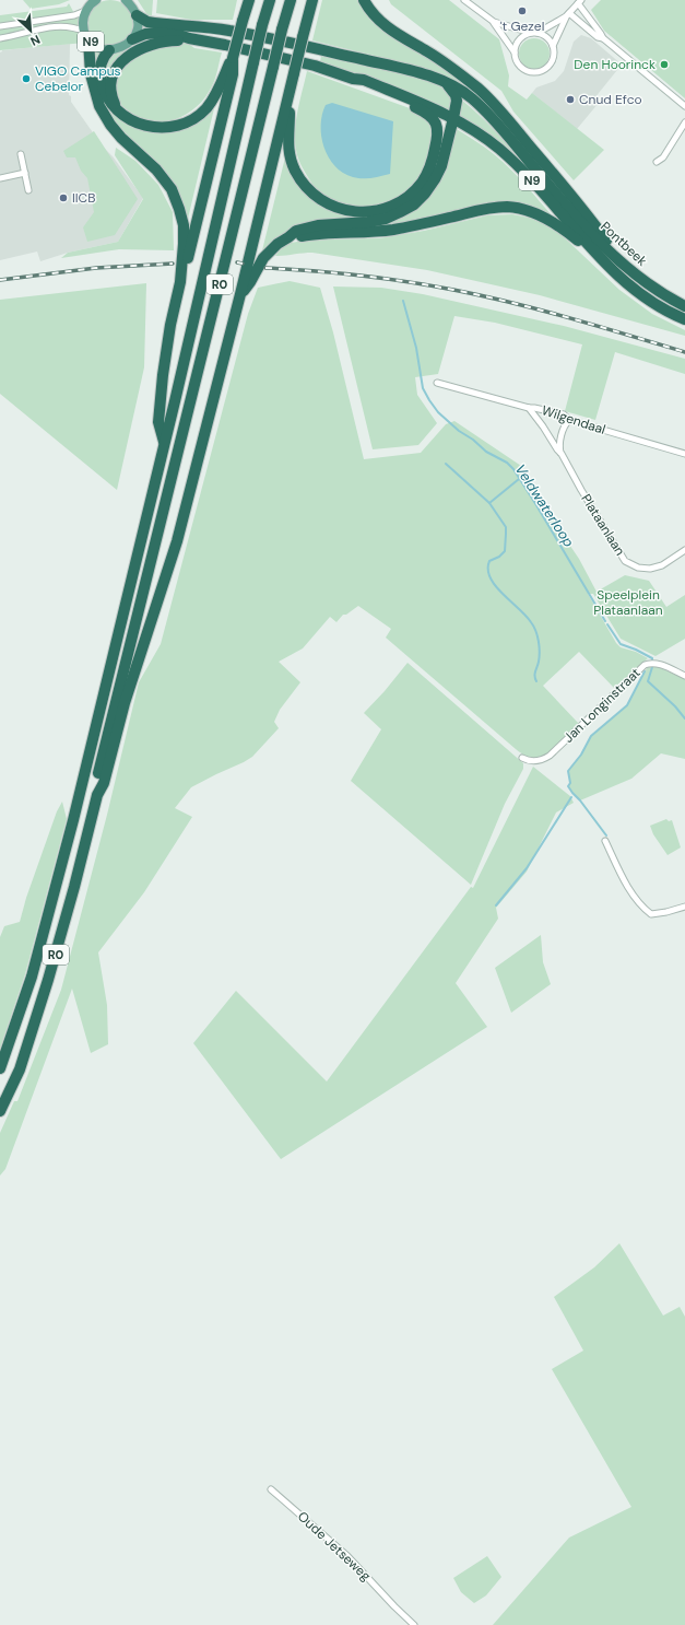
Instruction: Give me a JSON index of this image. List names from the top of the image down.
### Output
{
  "streets": {
    "highway": ["N9", "Pontbeek", "R0"],
    "street": [
      "Wilgendaal",
      "Plataanlaan",
      "Jan Longinstraat",
      "Oude Jetseweg"
    ]
  },
  "crossings": [
    ["N9", "Pontbeek"],
    ["Wilgendaal", "Plataanlaan"]
  ],
  "water": ["Veldwaterloop"],
  "parks": ["Speelplein Plataanlaan"],
  "places": [
    "'t Gezel",
    "Den Hoorinck",
    "VIGO Campus Cebelor",
    "Cnud Efco",
    "IICB"
  ],
  "north": "bottom right"
}
